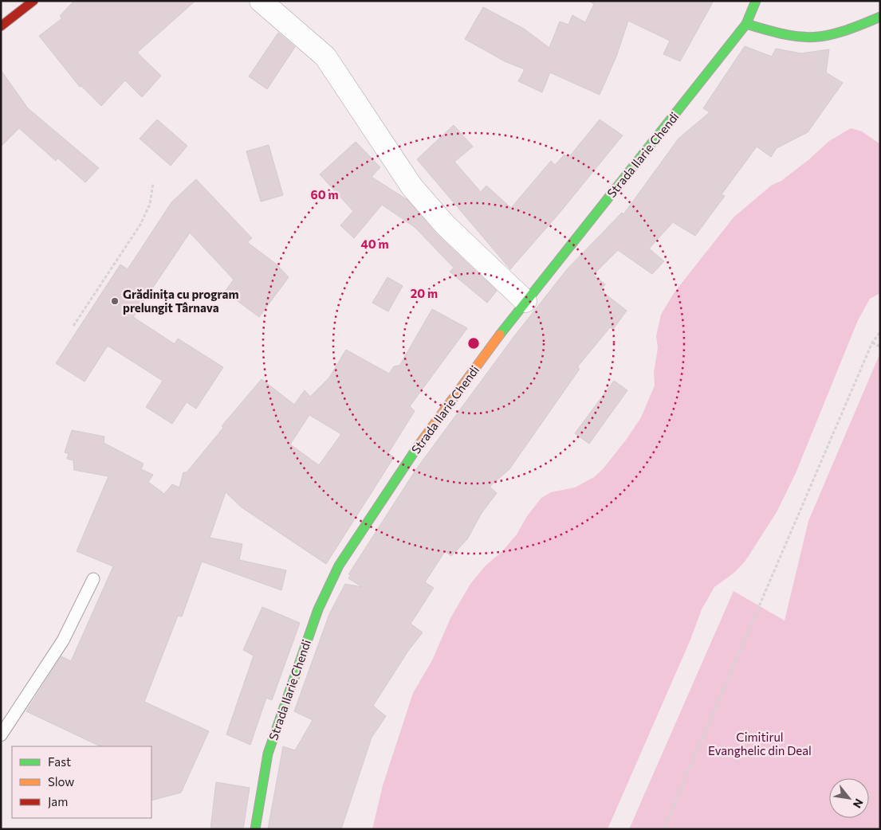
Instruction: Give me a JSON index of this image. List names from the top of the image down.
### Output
{
  "streets": {
    "street": ["Strada Ilarie Chendi"]
  },
  "parks": ["Cimitirul Evanghelic din Deal"],
  "places": ["Grădinița cu program prelungit Târnava"],
  "legend": ["Fast", "Slow", "Jam"],
  "north": "bottom right",
  "rings": ["60 m", "40 m", "20 m"]
}
